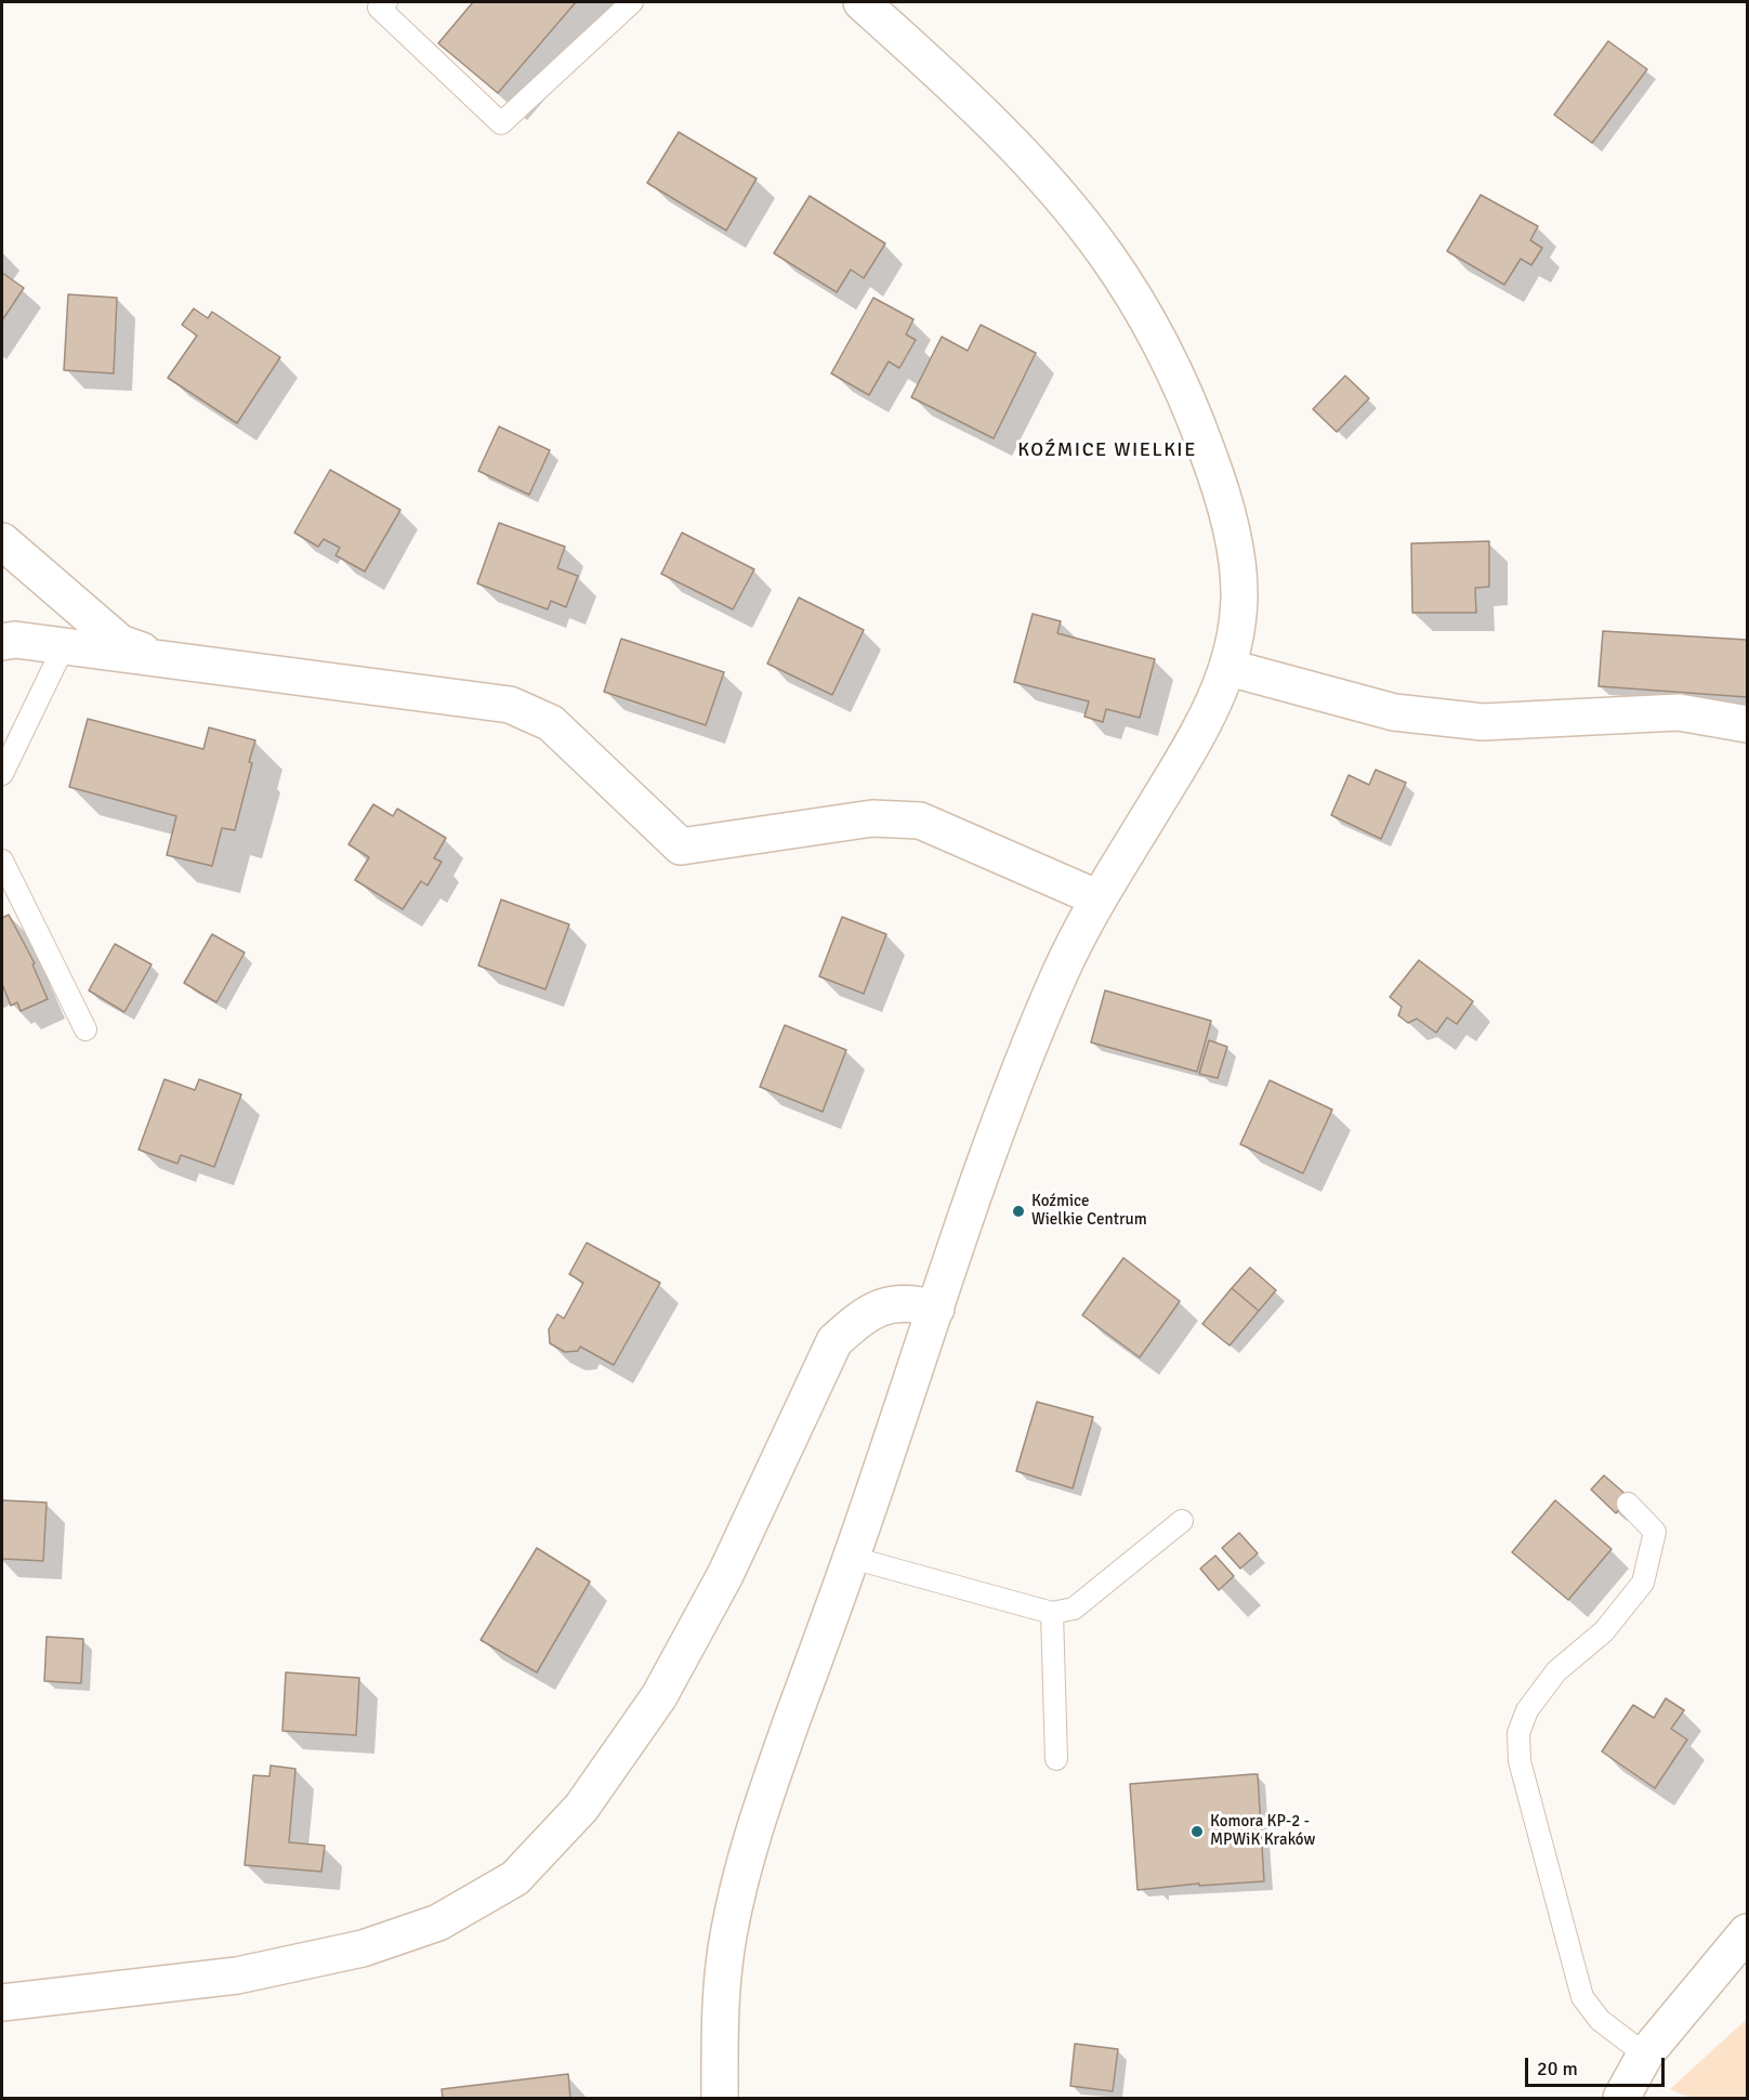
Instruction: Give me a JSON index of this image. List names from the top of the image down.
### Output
{
  "districts": ["KOŹMICE WIELKIE"],
  "places": ["Koźmice Wielkie Centrum", "Komora KP-2 - MPWiK Kraków"],
  "scale_bar": "20 m"
}
